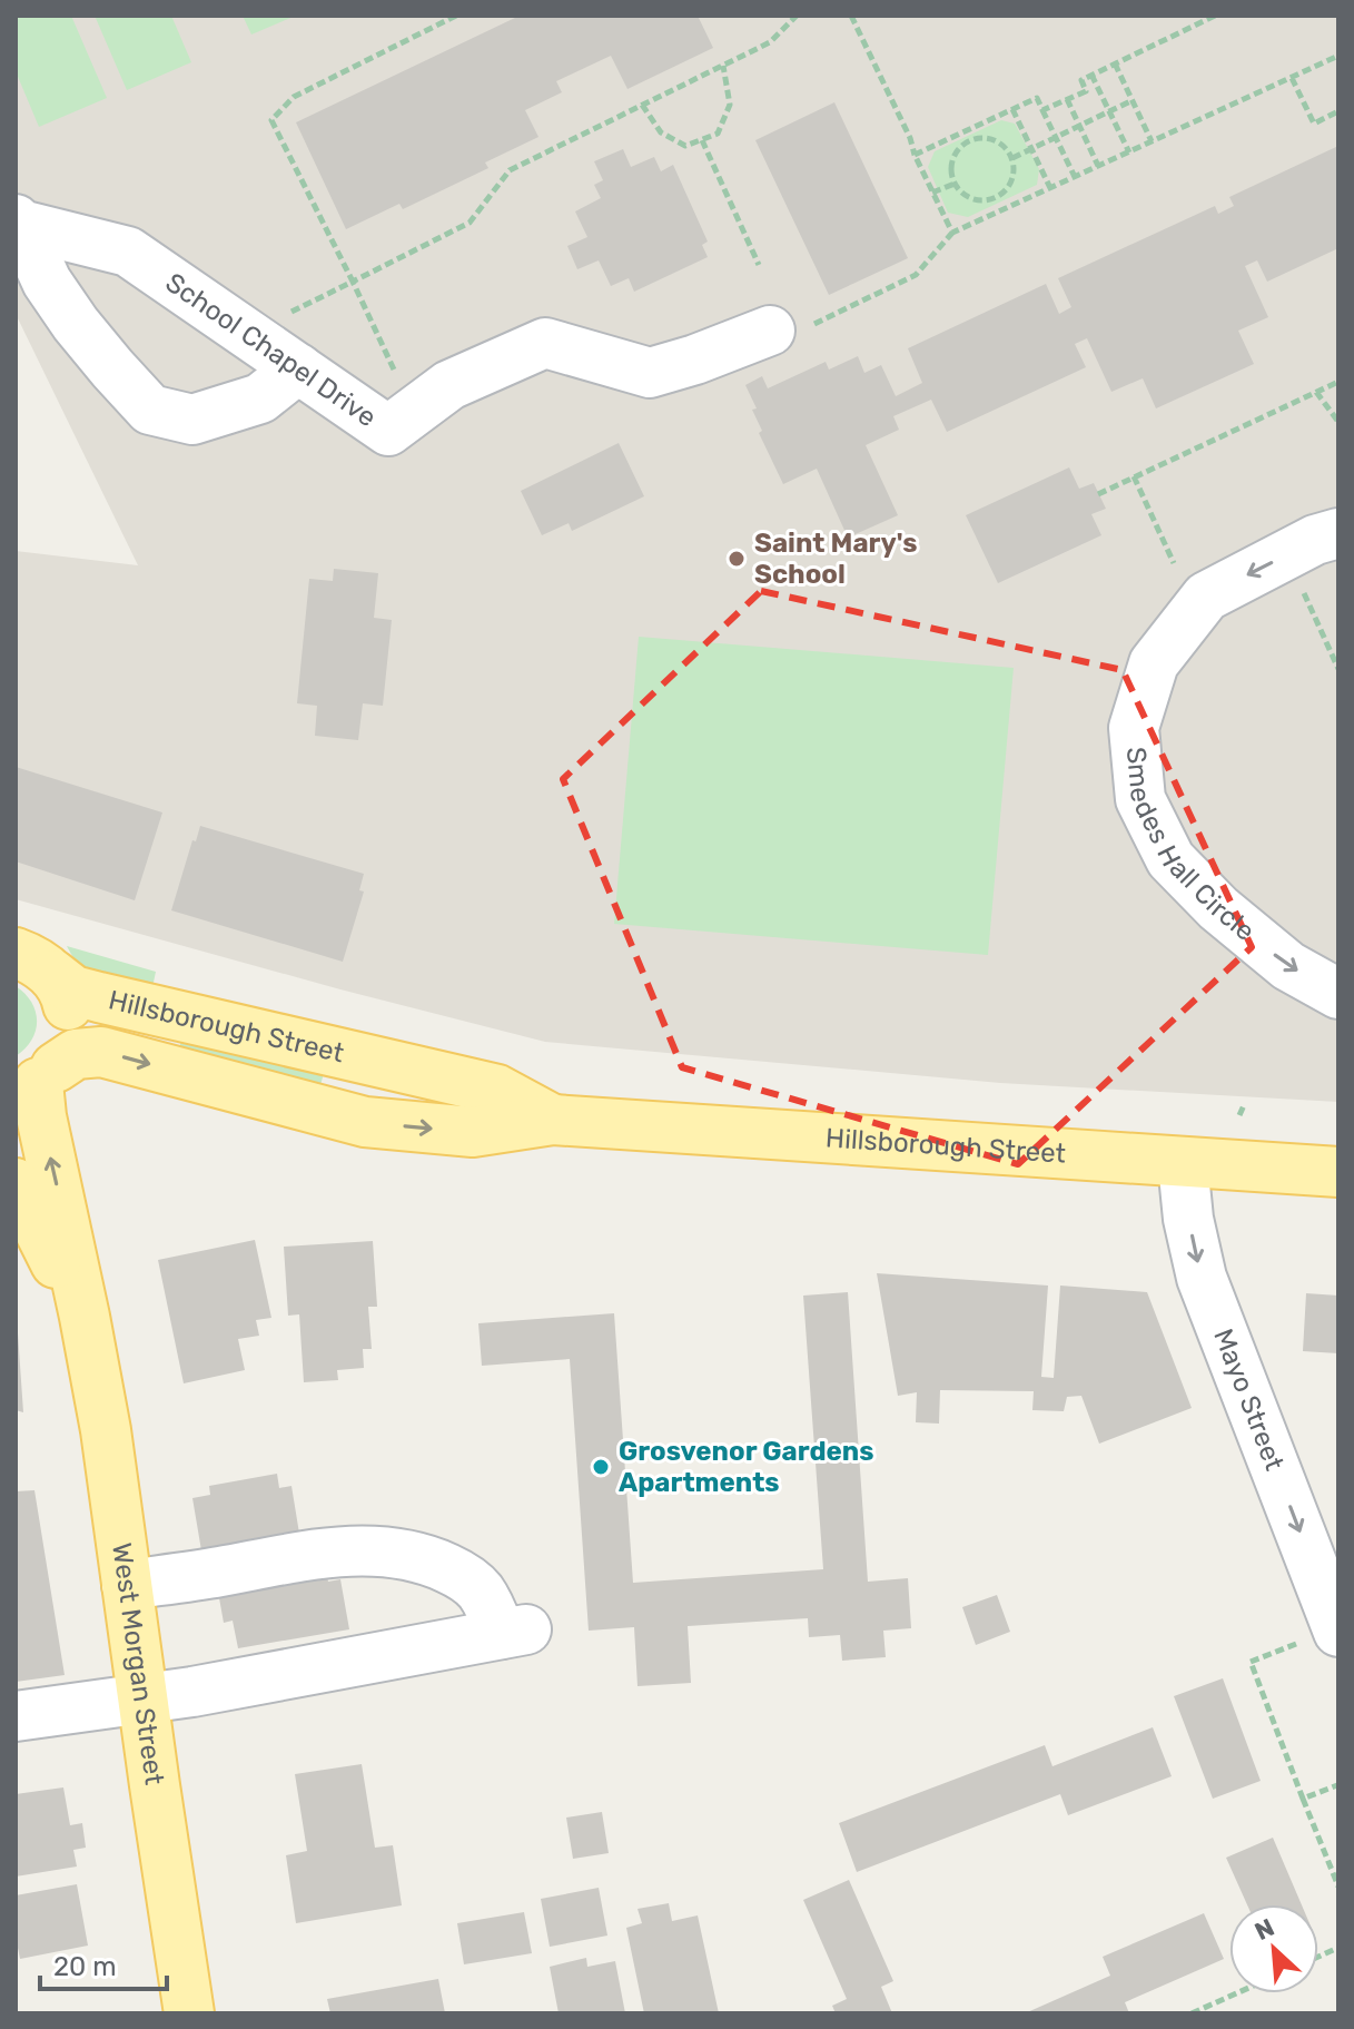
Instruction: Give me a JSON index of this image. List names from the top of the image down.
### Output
{
  "streets": {
    "main road": ["Hillsborough Street", "West Morgan Street"],
    "street": ["School Chapel Drive", "Smedes Hall Circle", "Mayo Street"]
  },
  "crossings": [
    ["Hillsborough Street", "Mayo Street"],
    ["Hillsborough Street", "West Morgan Street"]
  ],
  "one_way": ["Mayo Street"],
  "places": ["Saint Mary's School", "Grosvenor Gardens Apartments"],
  "scale_bar": "20 m",
  "north": "top left"
}
